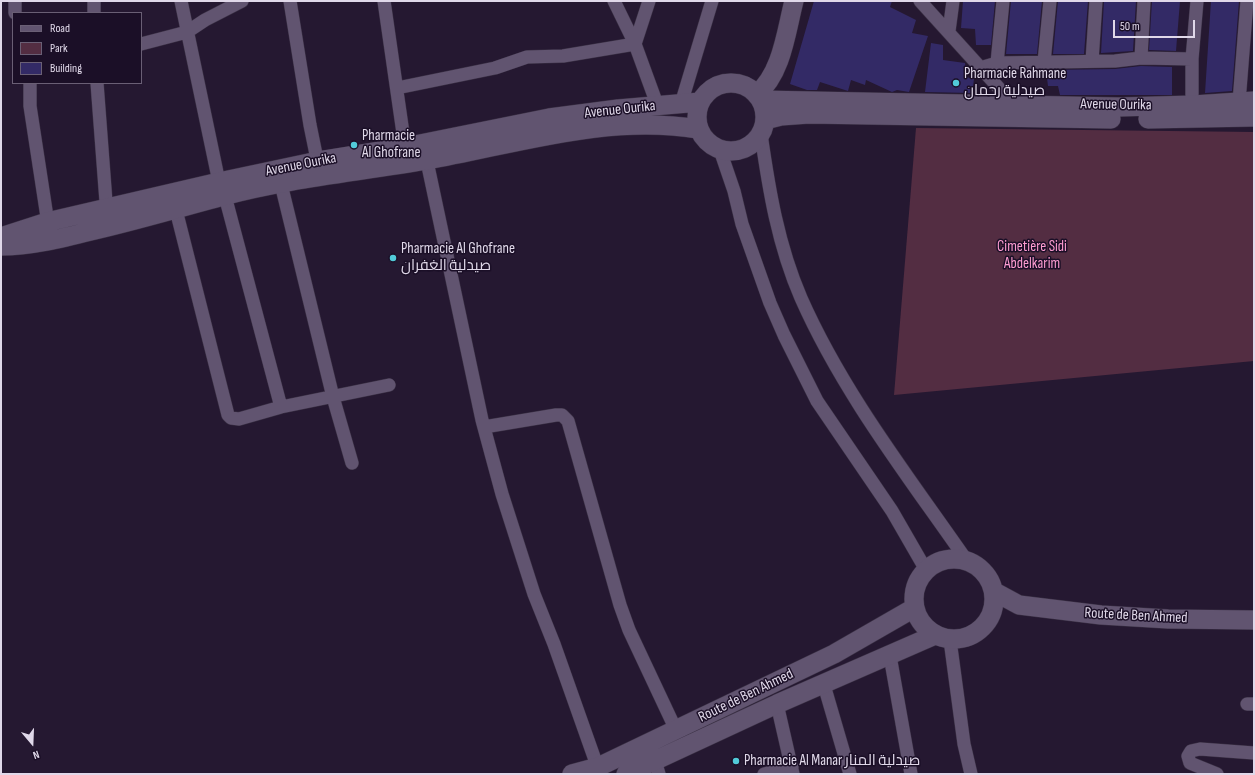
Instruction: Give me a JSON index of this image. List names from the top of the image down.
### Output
{
  "streets": {
    "street": ["Avenue Ourika", "Route de Ben Ahmed"]
  },
  "parks": ["Cimetière Sidi Abdelkarim"],
  "places": [
    "Pharmacie Rahmane صيدلية رحمان",
    "Pharmacie Al Ghofrane",
    "Pharmacie Al Ghofrane صيدلية الغفران",
    "Pharmacie Al Manar صيدلية المنار"
  ],
  "legend": ["Road", "Park", "Building"],
  "scale_bar": "50 m",
  "north": "bottom"
}
